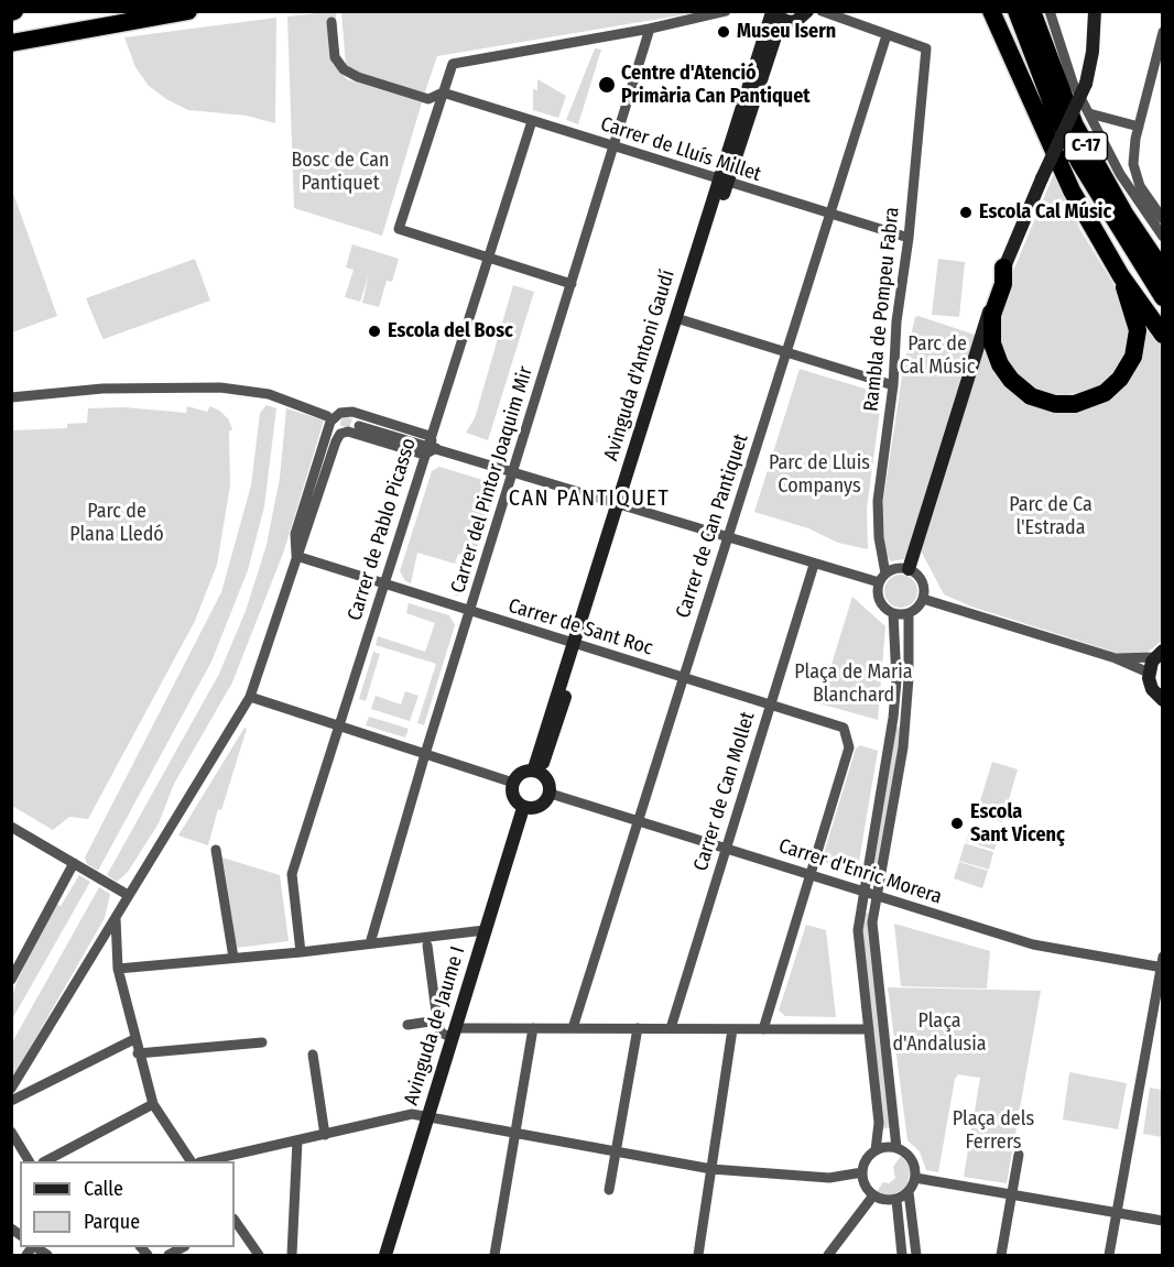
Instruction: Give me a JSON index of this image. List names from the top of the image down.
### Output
{
  "streets": {
    "highway": ["C-17"],
    "street": [
      "Carrer de Lluís Millet",
      "Rambla de Pompeu Fabra",
      "Avinguda d'Antoni Gaudí",
      "Carrer del Pintor Joaquim Mir",
      "Carrer de Can Pantiquet",
      "Carrer de Pablo Picasso",
      "Carrer de Sant Roc",
      "Carrer de Can Mollet",
      "Carrer d'Enric Morera",
      "Avinguda de Jaume I"
    ]
  },
  "crossings": [
    ["Carrer de Lluís Millet", "Rambla de Pompeu Fabra"],
    ["Carrer de Lluís Millet", "Avinguda d'Antoni Gaudí"],
    ["Carrer de Lluís Millet", "Carrer del Pintor Joaquim Mir"],
    ["Carrer de Lluís Millet", "Carrer de Can Pantiquet"],
    ["Carrer de Lluís Millet", "Carrer de Pablo Picasso"],
    ["Rambla de Pompeu Fabra", "Carrer de Can Pantiquet"],
    ["Avinguda d'Antoni Gaudí", "Carrer de Sant Roc"],
    ["Avinguda d'Antoni Gaudí", "Carrer d'Enric Morera"],
    ["Avinguda d'Antoni Gaudí", "Avinguda de Jaume I"],
    ["Carrer del Pintor Joaquim Mir", "Carrer de Sant Roc"],
    ["Carrer de Can Pantiquet", "Carrer de Sant Roc"],
    ["Carrer de Can Pantiquet", "Carrer d'Enric Morera"],
    ["Carrer de Pablo Picasso", "Carrer de Sant Roc"],
    ["Carrer de Sant Roc", "Carrer de Can Mollet"],
    ["Carrer de Sant Roc", "Carrer d'Enric Morera"],
    ["Carrer de Can Mollet", "Carrer d'Enric Morera"],
    ["Carrer d'Enric Morera", "Avinguda de Jaume I"]
  ],
  "districts": ["CAN PANTIQUET"],
  "parks": [
    "Bosc de Can Pantiquet",
    "Parc de Cal Músic",
    "Parc de Lluis Companys",
    "Parc de Ca l'Estrada",
    "Parc de Plana Lledó",
    "Plaça de Maria Blanchard",
    "Plaça d'Andalusia",
    "Plaça dels Ferrers"
  ],
  "places": [
    "Museu Isern",
    "Centre d'Atenció Primària Can Pantiquet",
    "Escola Cal Músic",
    "Escola del Bosc",
    "Escola Sant Vicenç"
  ],
  "legend": ["Calle", "Parque"]
}
